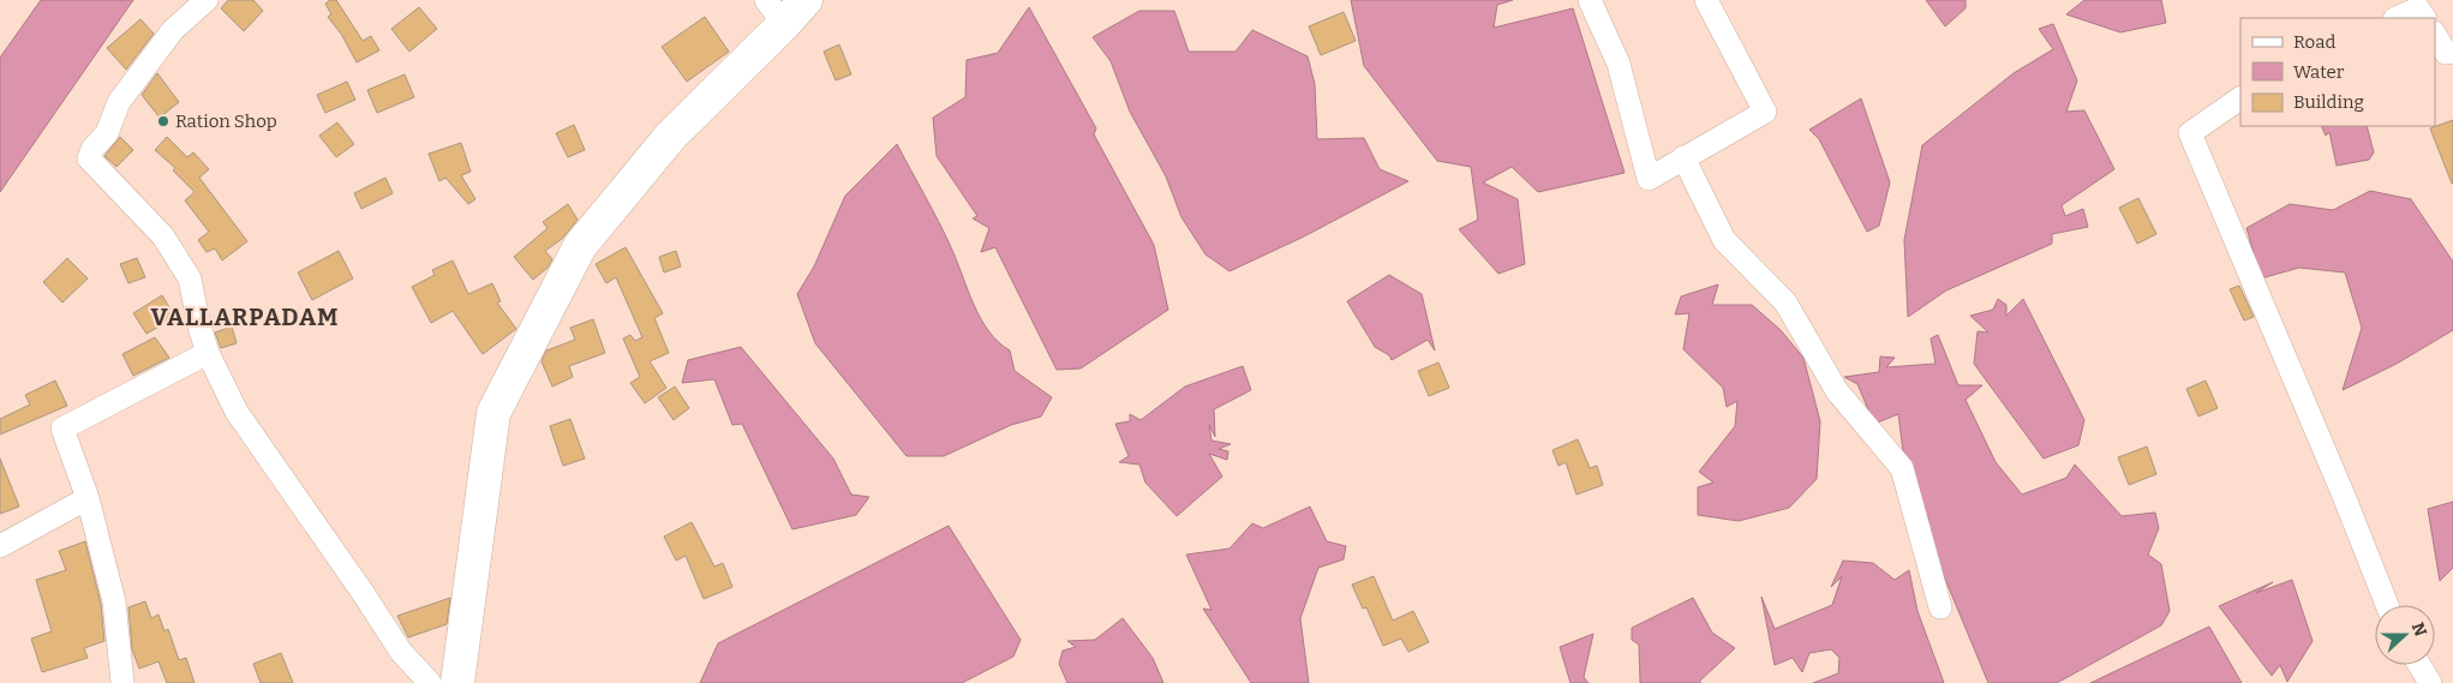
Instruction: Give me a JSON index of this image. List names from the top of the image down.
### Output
{
  "districts": ["VALLARPADAM"],
  "places": ["Ration Shop"],
  "legend": ["Road", "Water", "Building"],
  "north": "right"
}
